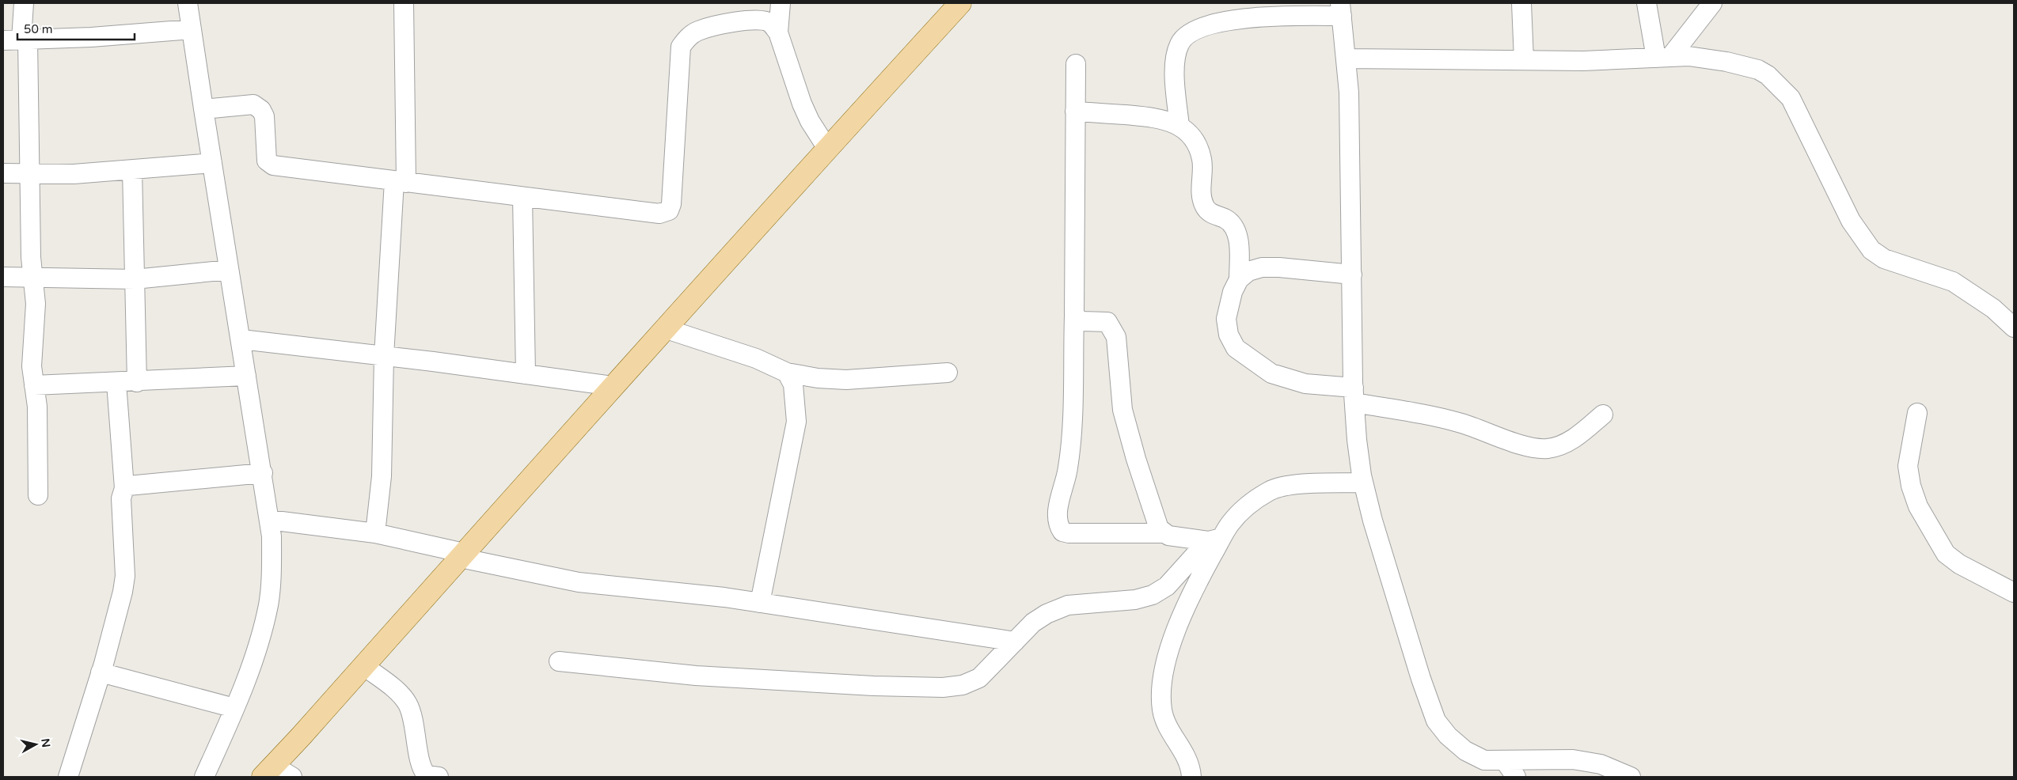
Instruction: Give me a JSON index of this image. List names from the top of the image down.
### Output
{
  "scale_bar": "50 m",
  "north": "right"
}
